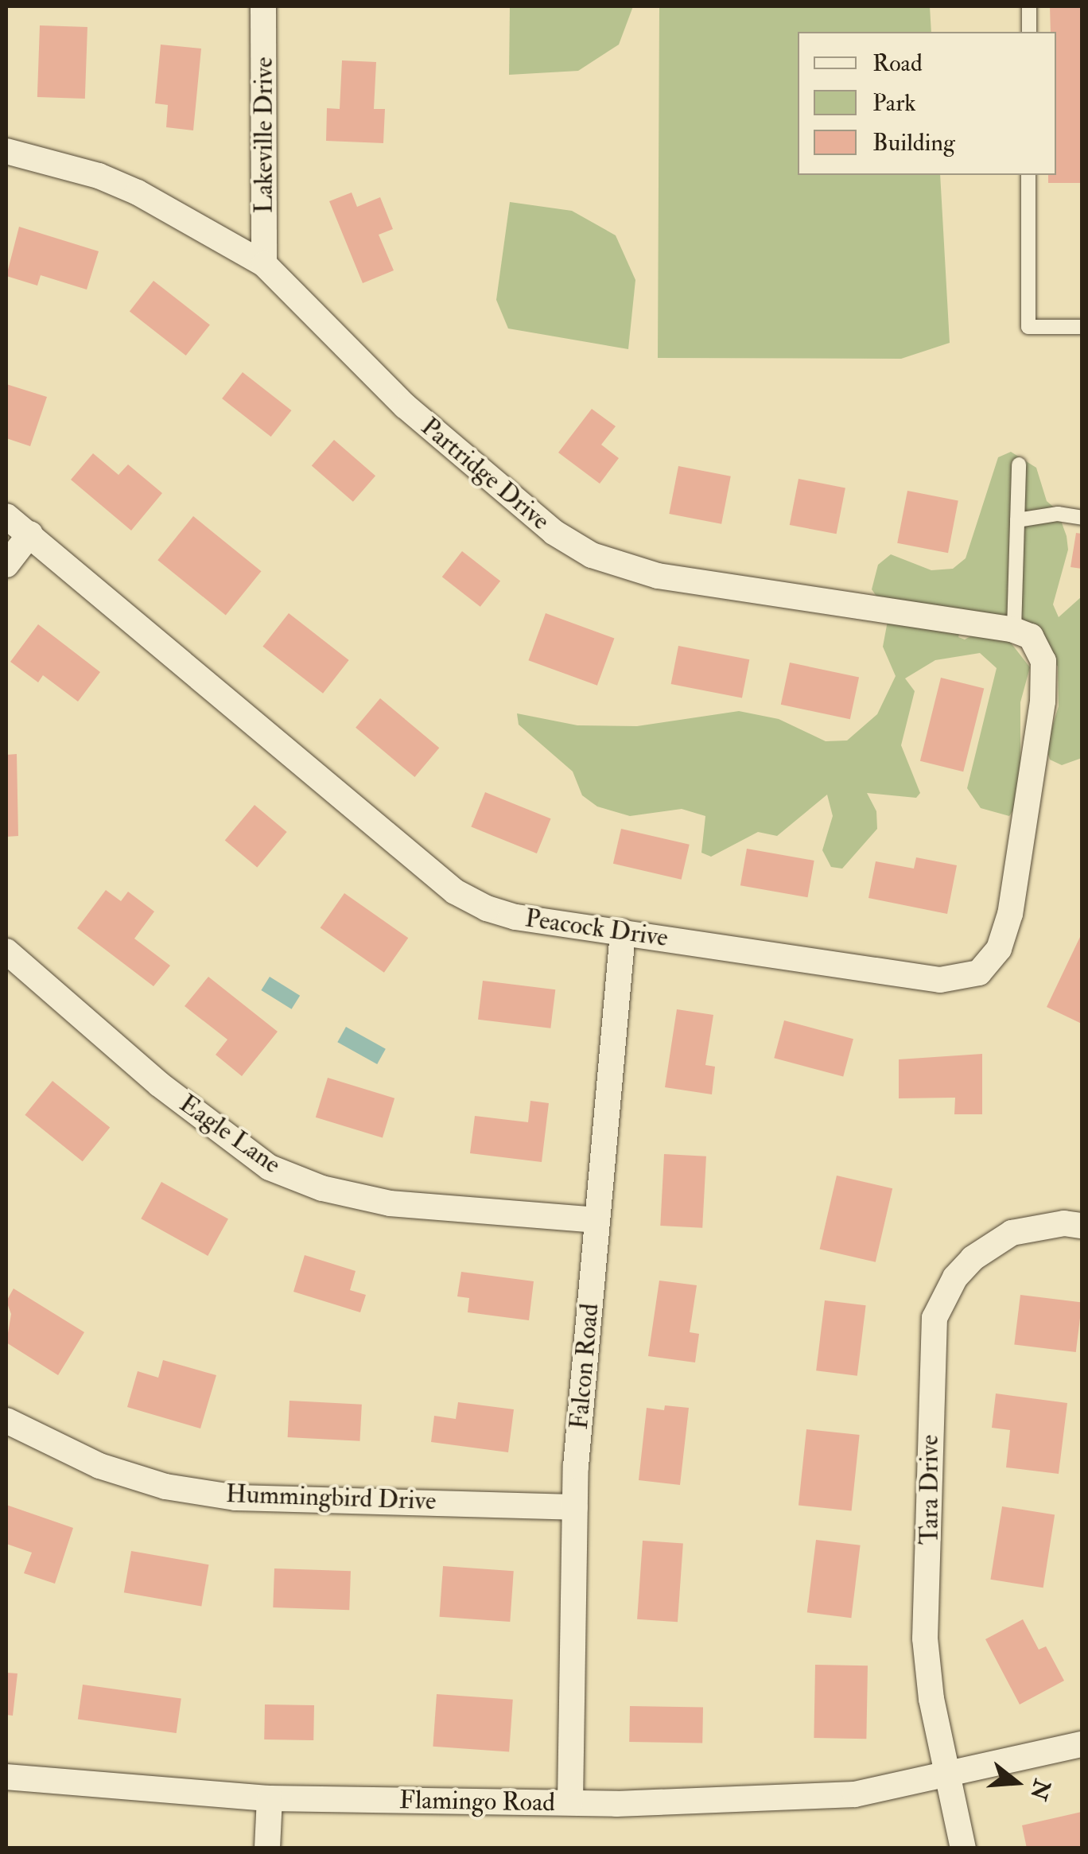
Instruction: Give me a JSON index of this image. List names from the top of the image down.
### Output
{
  "streets": {
    "street": [
      "Lakeville Drive",
      "Partridge Drive",
      "Peacock Drive",
      "Eagle Lane",
      "Falcon Road",
      "Tara Drive",
      "Hummingbird Drive",
      "Flamingo Road"
    ]
  },
  "crossings": [
    ["Lakeville Drive", "Partridge Drive"],
    ["Partridge Drive", "Peacock Drive"],
    ["Peacock Drive", "Falcon Road"],
    ["Eagle Lane", "Falcon Road"],
    ["Falcon Road", "Hummingbird Drive"],
    ["Falcon Road", "Flamingo Road"],
    ["Tara Drive", "Flamingo Road"]
  ],
  "legend": ["Road", "Park", "Building"],
  "north": "right"
}
